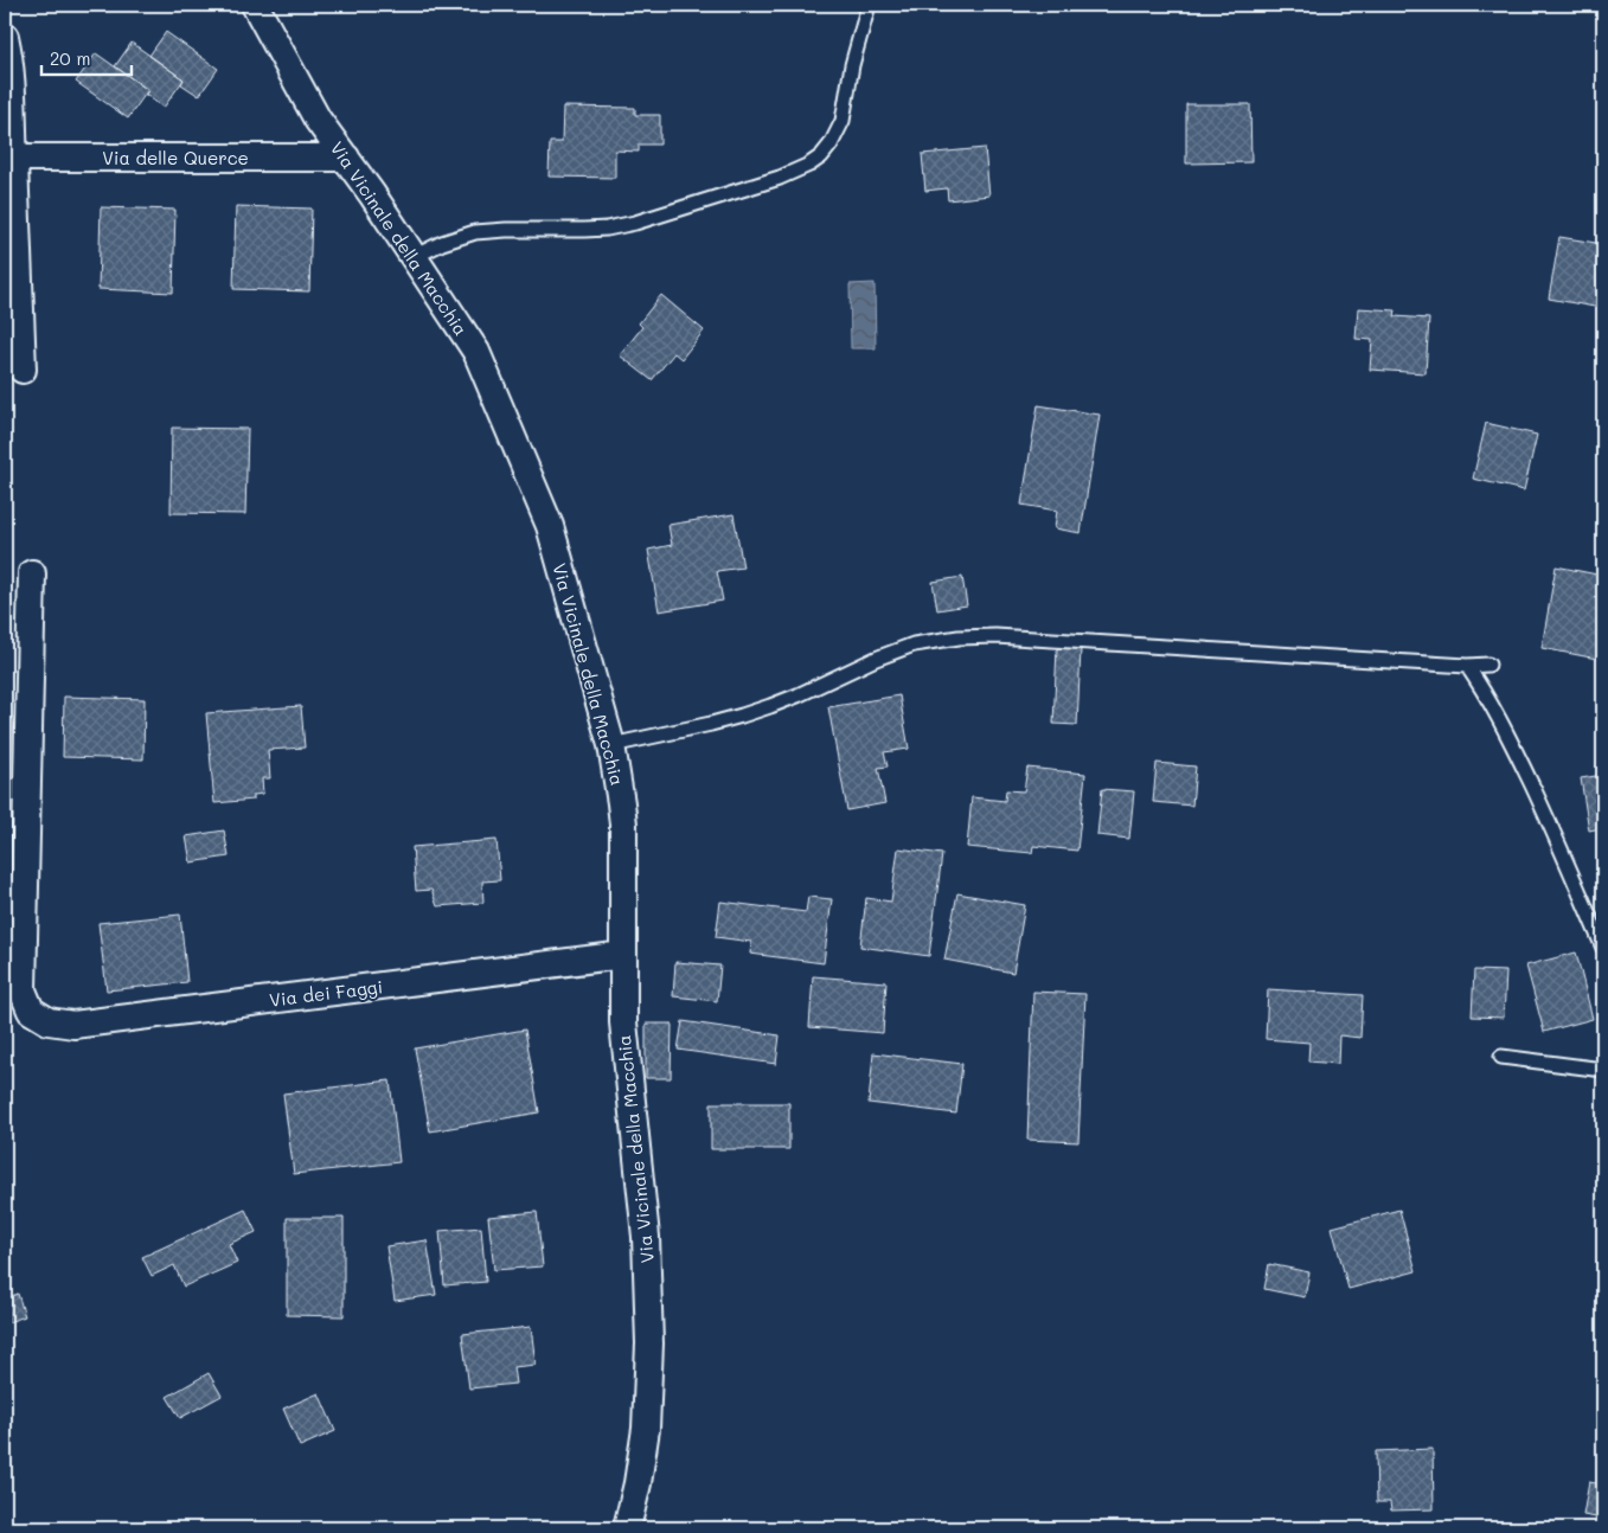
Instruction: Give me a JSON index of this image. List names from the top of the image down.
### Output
{
  "streets": {
    "street": ["Via delle Querce", "Via Vicinale della Macchia", "Via dei Faggi"]
  },
  "crossings": [
    ["Via delle Querce", "Via Vicinale della Macchia"],
    ["Via Vicinale della Macchia", "Via dei Faggi"]
  ],
  "scale_bar": "20 m"
}
